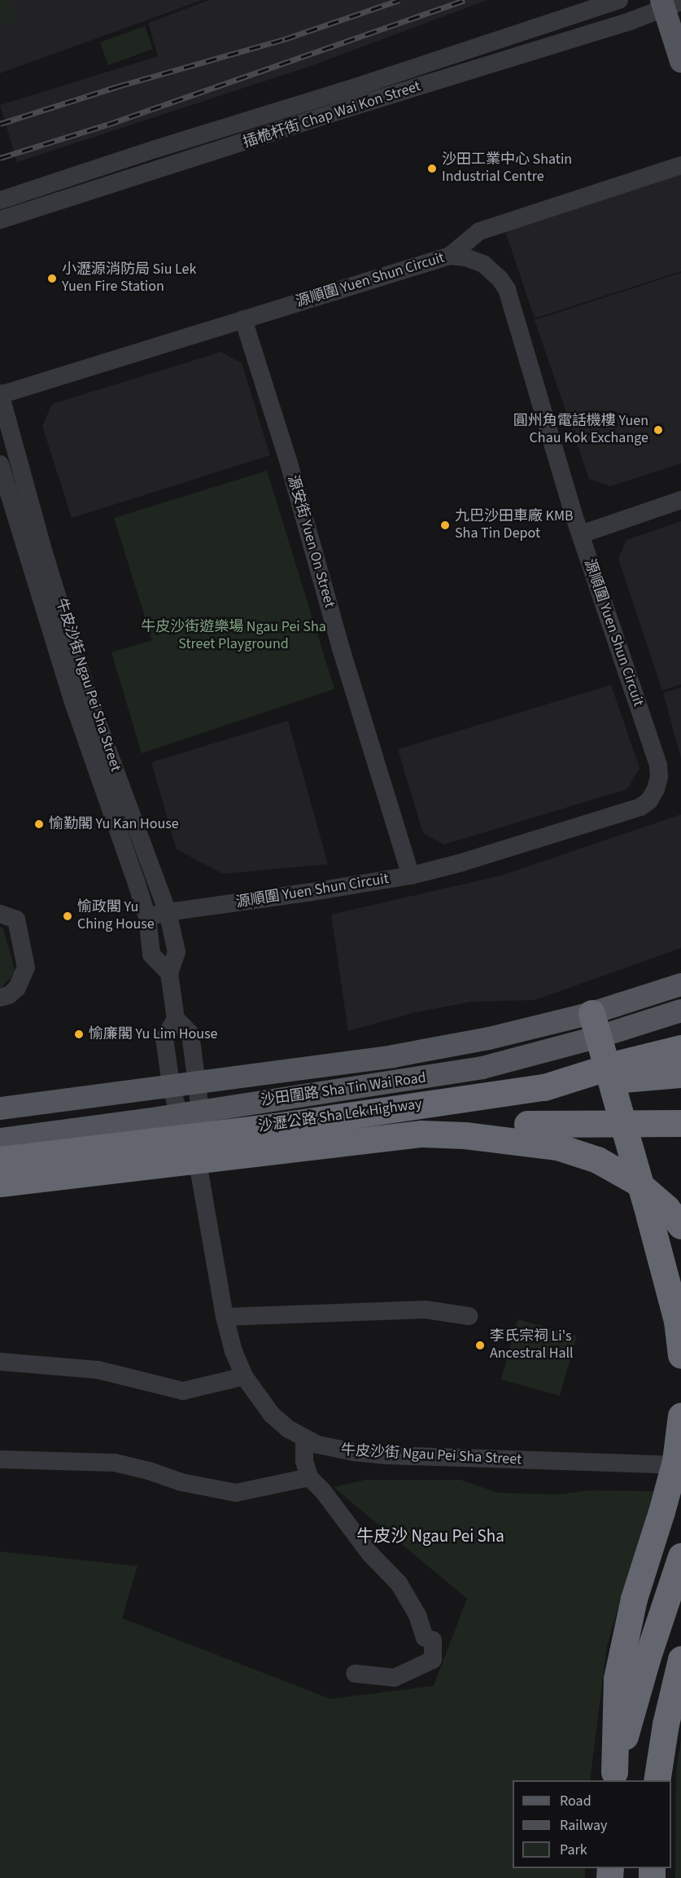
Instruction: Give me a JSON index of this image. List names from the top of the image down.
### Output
{
  "streets": {
    "highway": ["沙瀝公路 Sha Lek Highway"],
    "main road": ["沙田圍路 Sha Tin Wai Road"],
    "street": [
      "插桅杆街 Chap Wai Kon Street",
      "源順圍 Yuen Shun Circuit",
      "源安街 Yuen On Street",
      "牛皮沙街 Ngau Pei Sha Street"
    ]
  },
  "crossings": [
    ["源順圍 Yuen Shun Circuit", "源安街 Yuen On Street"],
    ["源順圍 Yuen Shun Circuit", "牛皮沙街 Ngau Pei Sha Street"],
    ["牛皮沙街 Ngau Pei Sha Street", "沙田圍路 Sha Tin Wai Road"]
  ],
  "districts": ["牛皮沙 Ngau Pei Sha"],
  "parks": ["牛皮沙街遊樂場 Ngau Pei Sha Street Playground"],
  "places": [
    "沙田工業中心 Shatin Industrial Centre",
    "小瀝源消防局 Siu Lek Yuen Fire Station",
    "圓州角電話機樓 Yuen Chau Kok Exchange",
    "九巴沙田車廠 KMB Sha Tin Depot",
    "愉勤閣 Yu Kan House",
    "愉政閣 Yu Ching House",
    "愉廉閣 Yu Lim House",
    "李氏宗祠 Li's Ancestral Hall"
  ],
  "legend": ["Road", "Railway", "Park"]
}
